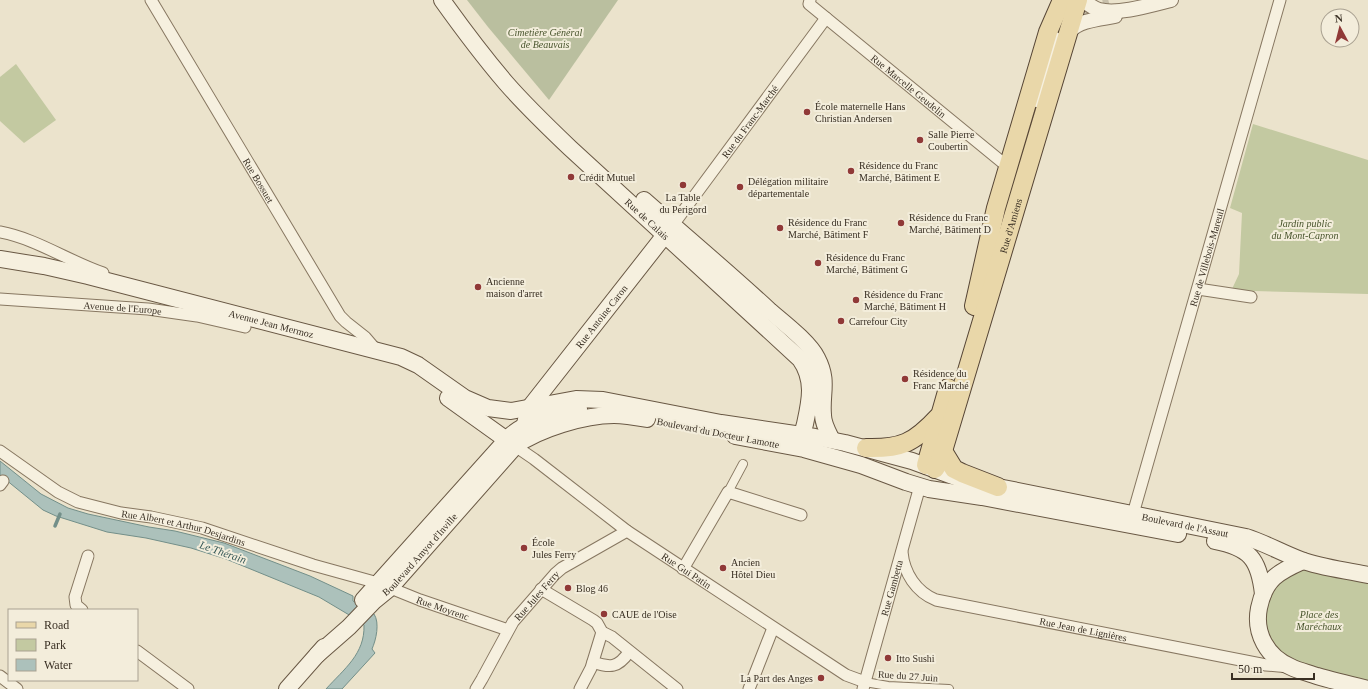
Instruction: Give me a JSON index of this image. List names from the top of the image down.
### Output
{
  "streets": {
    "main road": [
      "Rue de Calais",
      "Rue d'Amiens",
      "Rue Antoine Caron",
      "Avenue Jean Mermoz",
      "Boulevard du Docteur Lamotte",
      "Boulevard de l'Assaut",
      "Boulevard Amyot d'Inville"
    ],
    "street": [
      "Rue Marcelle Geudelin",
      "Rue du Franc-Marché",
      "Rue Bossuet",
      "Rue de Villebois-Mareuil",
      "Avenue de l'Europe",
      "Rue Albert et Arthur Desjardins",
      "Rue Gui Patin",
      "Rue Gambetta",
      "Rue Jules Ferry",
      "Rue Moyrenc",
      "Rue Jean de Lignières",
      "Rue du 27 Juin"
    ]
  },
  "crossings": [
    ["Rue Marcelle Geudelin", "Rue du Franc-Marché"],
    ["Rue Marcelle Geudelin", "Rue d'Amiens"],
    ["Rue du Franc-Marché", "Rue de Calais"],
    ["Rue du Franc-Marché", "Rue Antoine Caron"],
    ["Rue Bossuet", "Avenue Jean Mermoz"],
    ["Rue de Calais", "Rue Antoine Caron"],
    ["Rue de Calais", "Boulevard du Docteur Lamotte"],
    ["Rue d'Amiens", "Boulevard du Docteur Lamotte"],
    ["Rue d'Amiens", "Boulevard de l'Assaut"],
    ["Rue d'Amiens", "Rue Gambetta"],
    ["Rue de Villebois-Mareuil", "Boulevard de l'Assaut"],
    ["Avenue de l'Europe", "Avenue Jean Mermoz"],
    ["Rue Antoine Caron", "Avenue Jean Mermoz"],
    ["Rue Antoine Caron", "Boulevard du Docteur Lamotte"],
    ["Avenue Jean Mermoz", "Boulevard du Docteur Lamotte"],
    ["Avenue Jean Mermoz", "Boulevard Amyot d'Inville"],
    ["Avenue Jean Mermoz", "Rue Gui Patin"],
    ["Boulevard du Docteur Lamotte", "Boulevard de l'Assaut"],
    ["Boulevard du Docteur Lamotte", "Boulevard Amyot d'Inville"],
    ["Boulevard du Docteur Lamotte", "Rue Gui Patin"],
    ["Boulevard du Docteur Lamotte", "Rue Gambetta"],
    ["Boulevard de l'Assaut", "Rue Gambetta"],
    ["Rue Albert et Arthur Desjardins", "Boulevard Amyot d'Inville"],
    ["Rue Albert et Arthur Desjardins", "Rue Moyrenc"],
    ["Boulevard Amyot d'Inville", "Rue Gui Patin"],
    ["Boulevard Amyot d'Inville", "Rue Moyrenc"],
    ["Rue Gui Patin", "Rue Gambetta"],
    ["Rue Gui Patin", "Rue Jules Ferry"],
    ["Rue Gui Patin", "Rue du 27 Juin"],
    ["Rue Gambetta", "Rue Jean de Lignières"],
    ["Rue Gambetta", "Rue du 27 Juin"],
    ["Rue Jules Ferry", "Rue Moyrenc"]
  ],
  "water": ["Le Thérain"],
  "parks": ["Cimetière Général de Beauvais", "Jardin public du Mont-Capron", "Place des Maréchaux"],
  "places": [
    "École maternelle Hans Christian Andersen",
    "Salle Pierre Coubertin",
    "Résidence du Franc Marché, Bâtiment E",
    "Crédit Mutuel",
    "La Table du Perigord",
    "Délégation militaire départementale",
    "Résidence du Franc Marché, Bâtiment D",
    "Résidence du Franc Marché, Bâtiment F",
    "Résidence du Franc Marché, Bâtiment G",
    "Ancienne maison d'arret",
    "Résidence du Franc Marché, Bâtiment H",
    "Carrefour City",
    "Résidence du Franc Marché",
    "École Jules Ferry",
    "Ancien Hôtel Dieu",
    "Blog 46",
    "CAUE de l'Oise",
    "Itto Sushi",
    "La Part des Anges"
  ],
  "legend": ["Road", "Park", "Water"],
  "scale_bar": "50 m",
  "north": "top"
}
